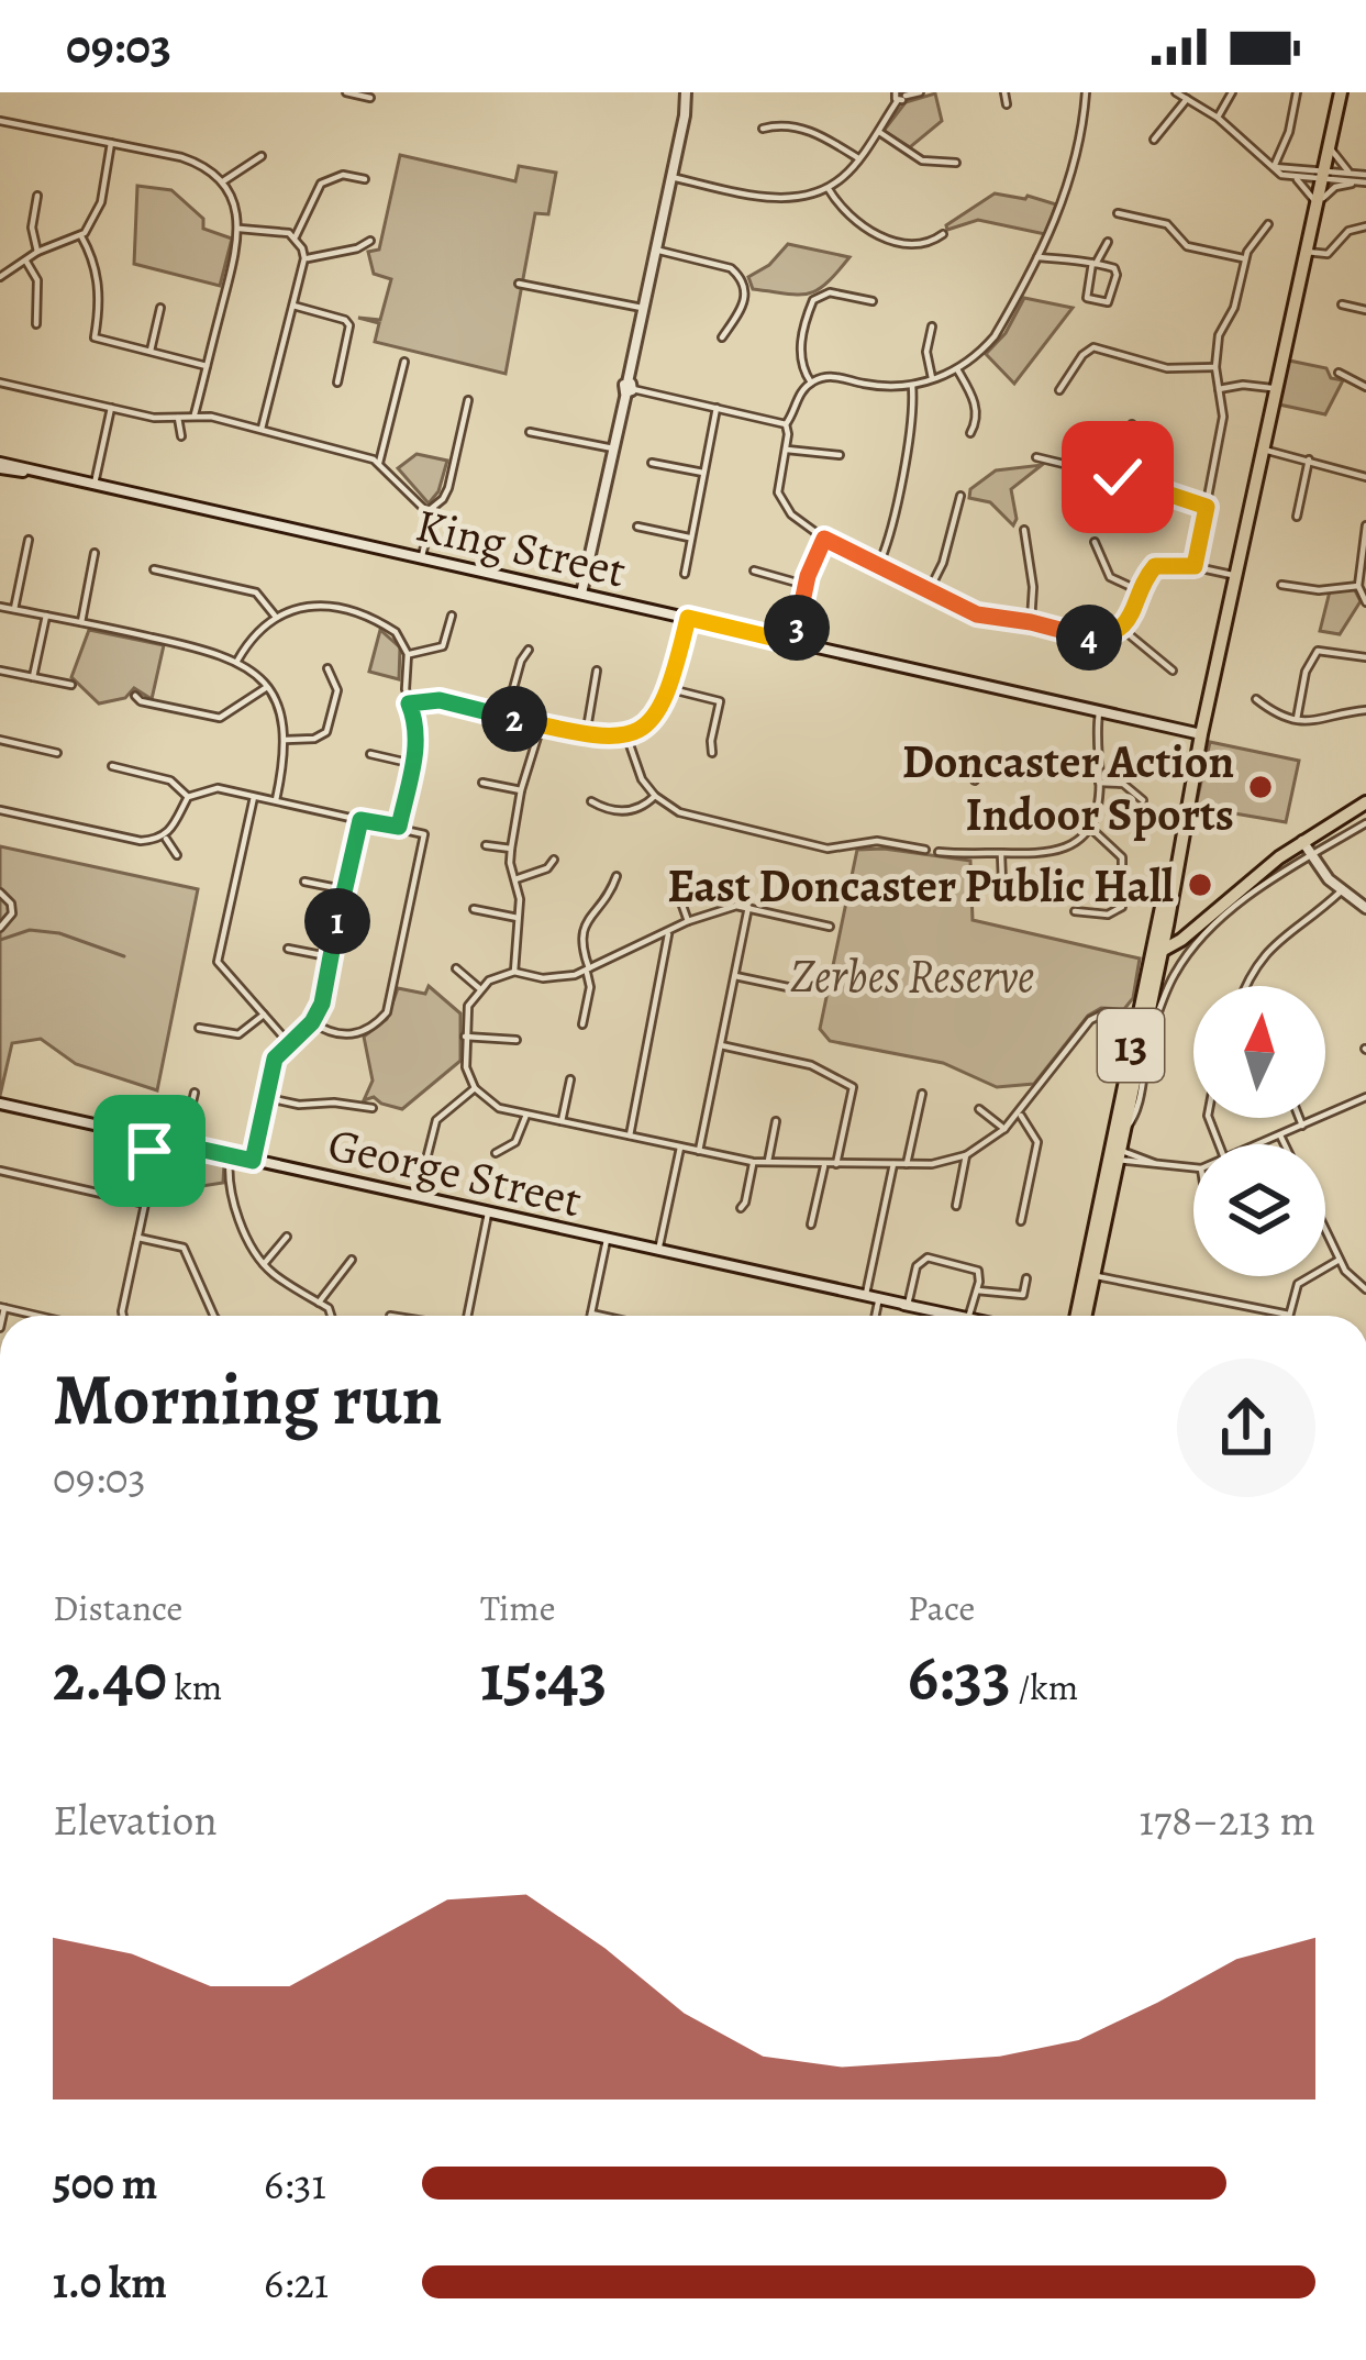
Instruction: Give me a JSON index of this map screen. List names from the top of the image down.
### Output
{
  "streets": {
    "main road": ["King Street", "13", "George Street"]
  },
  "parks": ["Zerbes Reserve"],
  "places": ["Doncaster Action Indoor Sports", "East Doncaster Public Hall"],
  "north": "top",
  "page": {
    "status": "09:03",
    "pins": [
      "3",
      "4",
      "2",
      "1"
    ],
    "heading": ["Morning run", "09:03"],
    "stats": [
      ["Distance", "2.40 km"],
      ["Time", "15:43"],
      ["Pace", "6:33 /km"]
    ],
    "chart": ["Elevation", "178–213 m"],
    "list": [
      {
        "name": "500 m",
        "note": "6:31"
      },
      {
        "name": "1.0 km",
        "note": "6:21"
      }
    ]
  }
}
